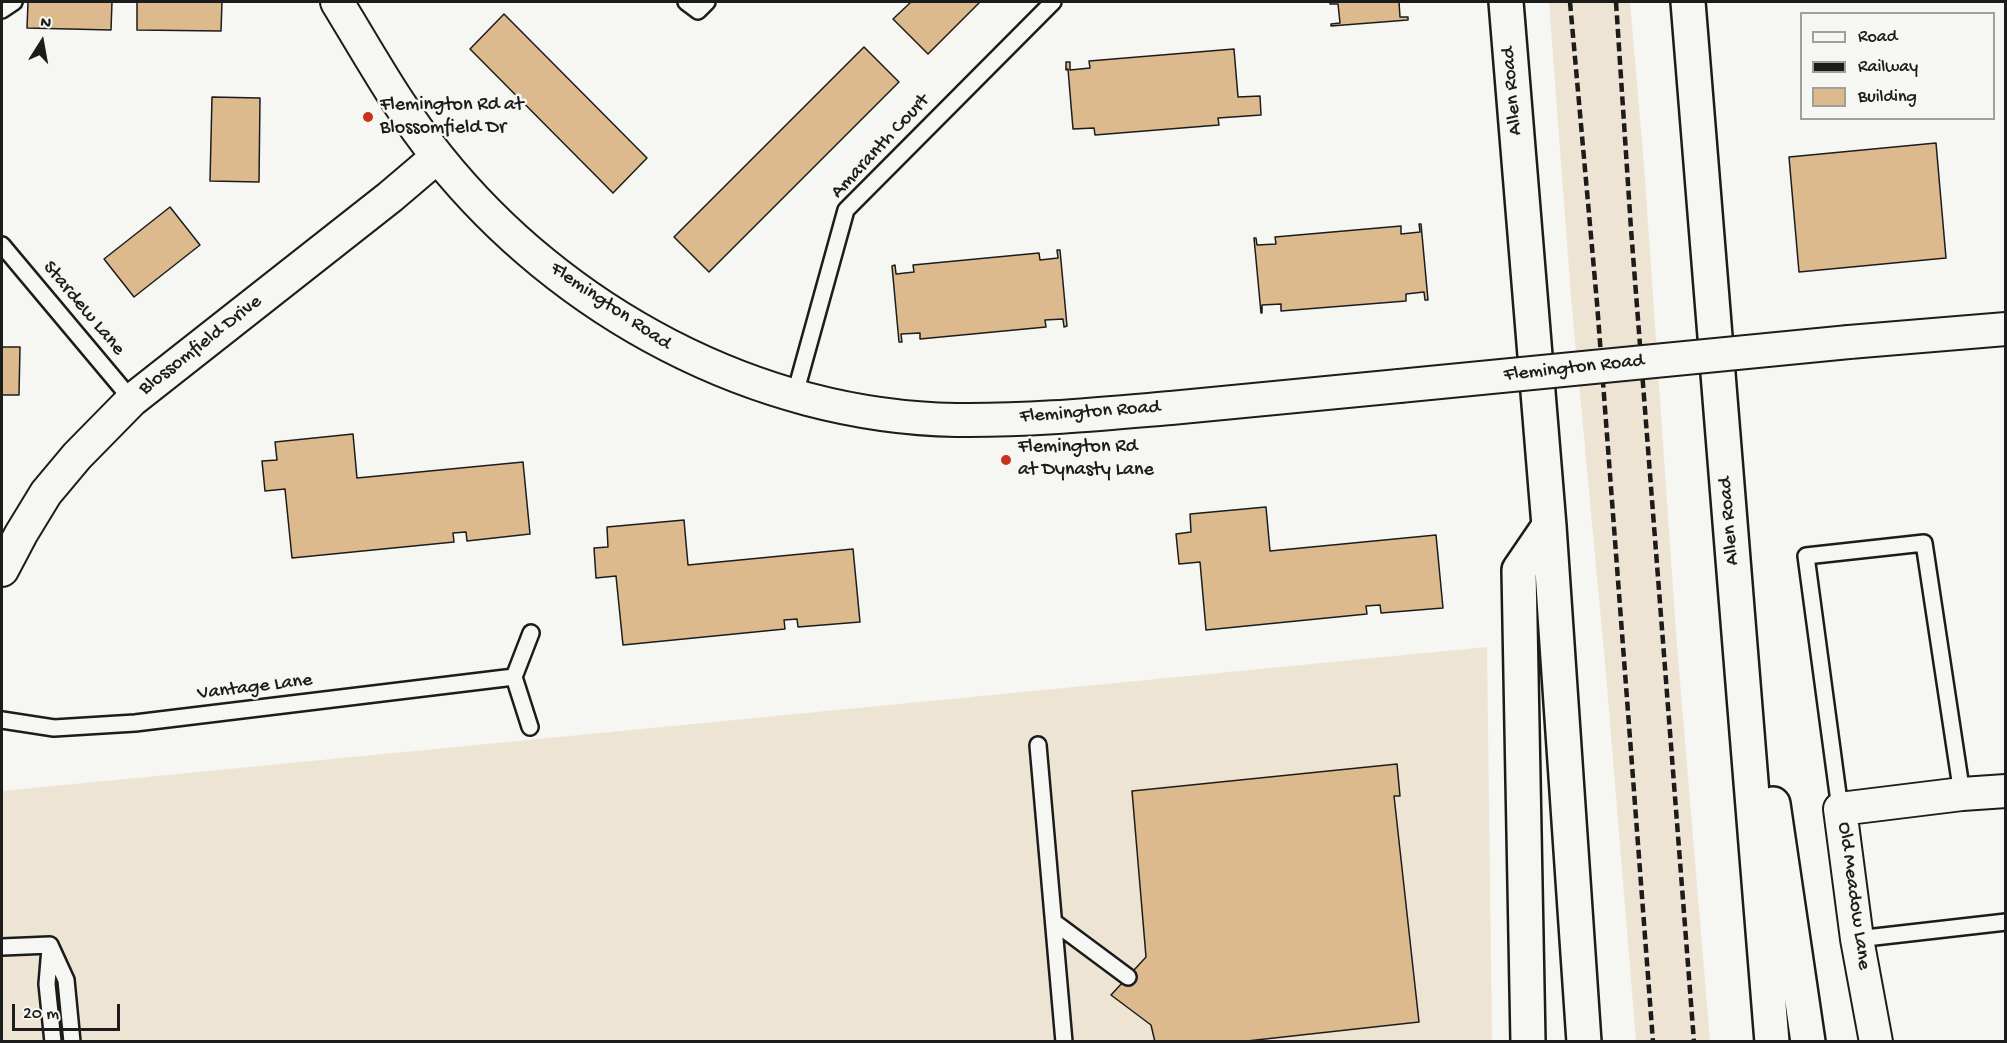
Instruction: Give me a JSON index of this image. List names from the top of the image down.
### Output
{
  "streets": {
    "highway": ["Allen Road"],
    "street": ["Flemington Road", "Blossomfield Drive", "Old Meadow Lane"],
    "lane": ["Amaranth Court", "Stardew Lane", "Vantage Lane"]
  },
  "crossings": [
    ["Amaranth Court", "Flemington Road"],
    ["Flemington Road", "Blossomfield Drive"],
    ["Stardew Lane", "Blossomfield Drive"]
  ],
  "places": ["Flemington Rd at Blossomfield Dr", "Flemington Rd at Dynasty Lane"],
  "legend": ["Road", "Railway", "Building"],
  "scale_bar": "20 m",
  "north": "top"
}
